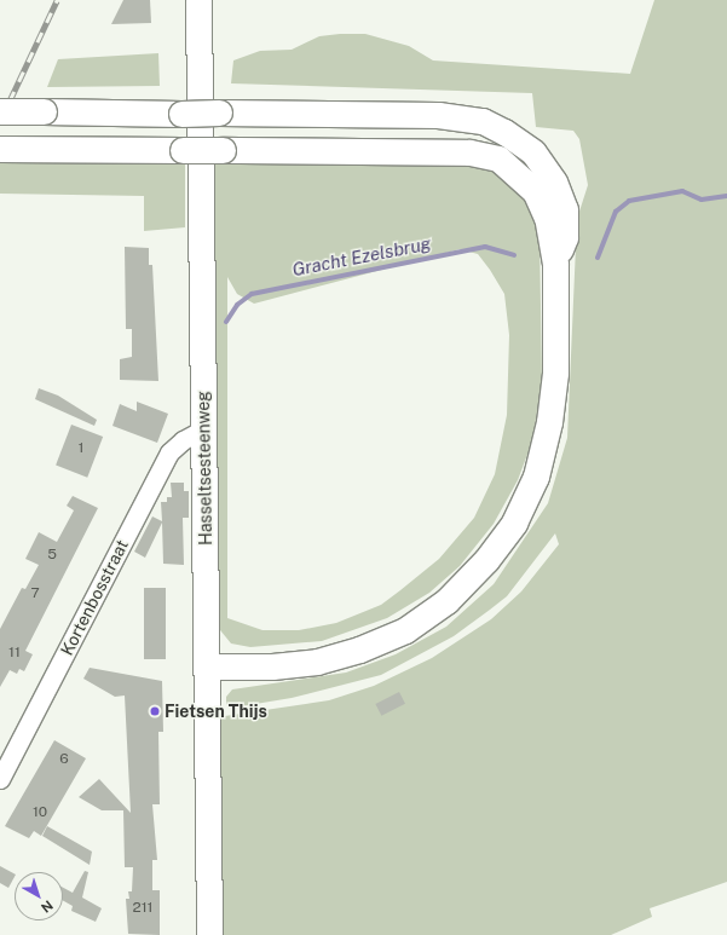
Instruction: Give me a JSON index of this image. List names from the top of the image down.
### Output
{
  "streets": {
    "main road": ["Hasseltsesteenweg"],
    "street": ["Kortenbosstraat"]
  },
  "crossings": [
    ["Hasseltsesteenweg", "Kortenbosstraat"]
  ],
  "water": ["Gracht Ezelsbrug"],
  "places": ["Fietsen Thijs"],
  "house_numbers": [
    "1",
    "5",
    "7",
    "11",
    "6",
    "10",
    "211"
  ],
  "north": "bottom right"
}
